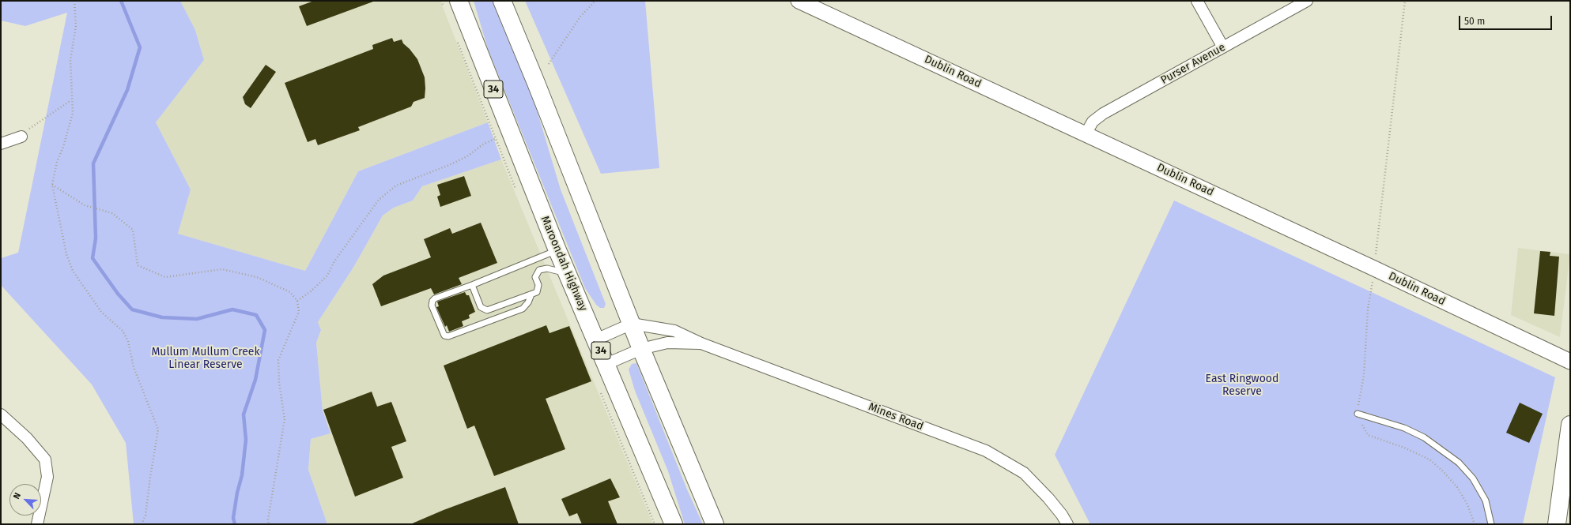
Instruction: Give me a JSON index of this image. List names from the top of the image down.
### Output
{
  "streets": {
    "main road": ["Dublin Road", "34", "Maroondah Highway"],
    "street": ["Purser Avenue", "Mines Road"]
  },
  "crossings": [
    ["Purser Avenue", "Dublin Road"],
    ["Maroondah Highway", "Mines Road"]
  ],
  "parks": ["Mullum Mullum Creek Linear Reserve", "East Ringwood Reserve"],
  "scale_bar": "50 m",
  "north": "top left"
}
